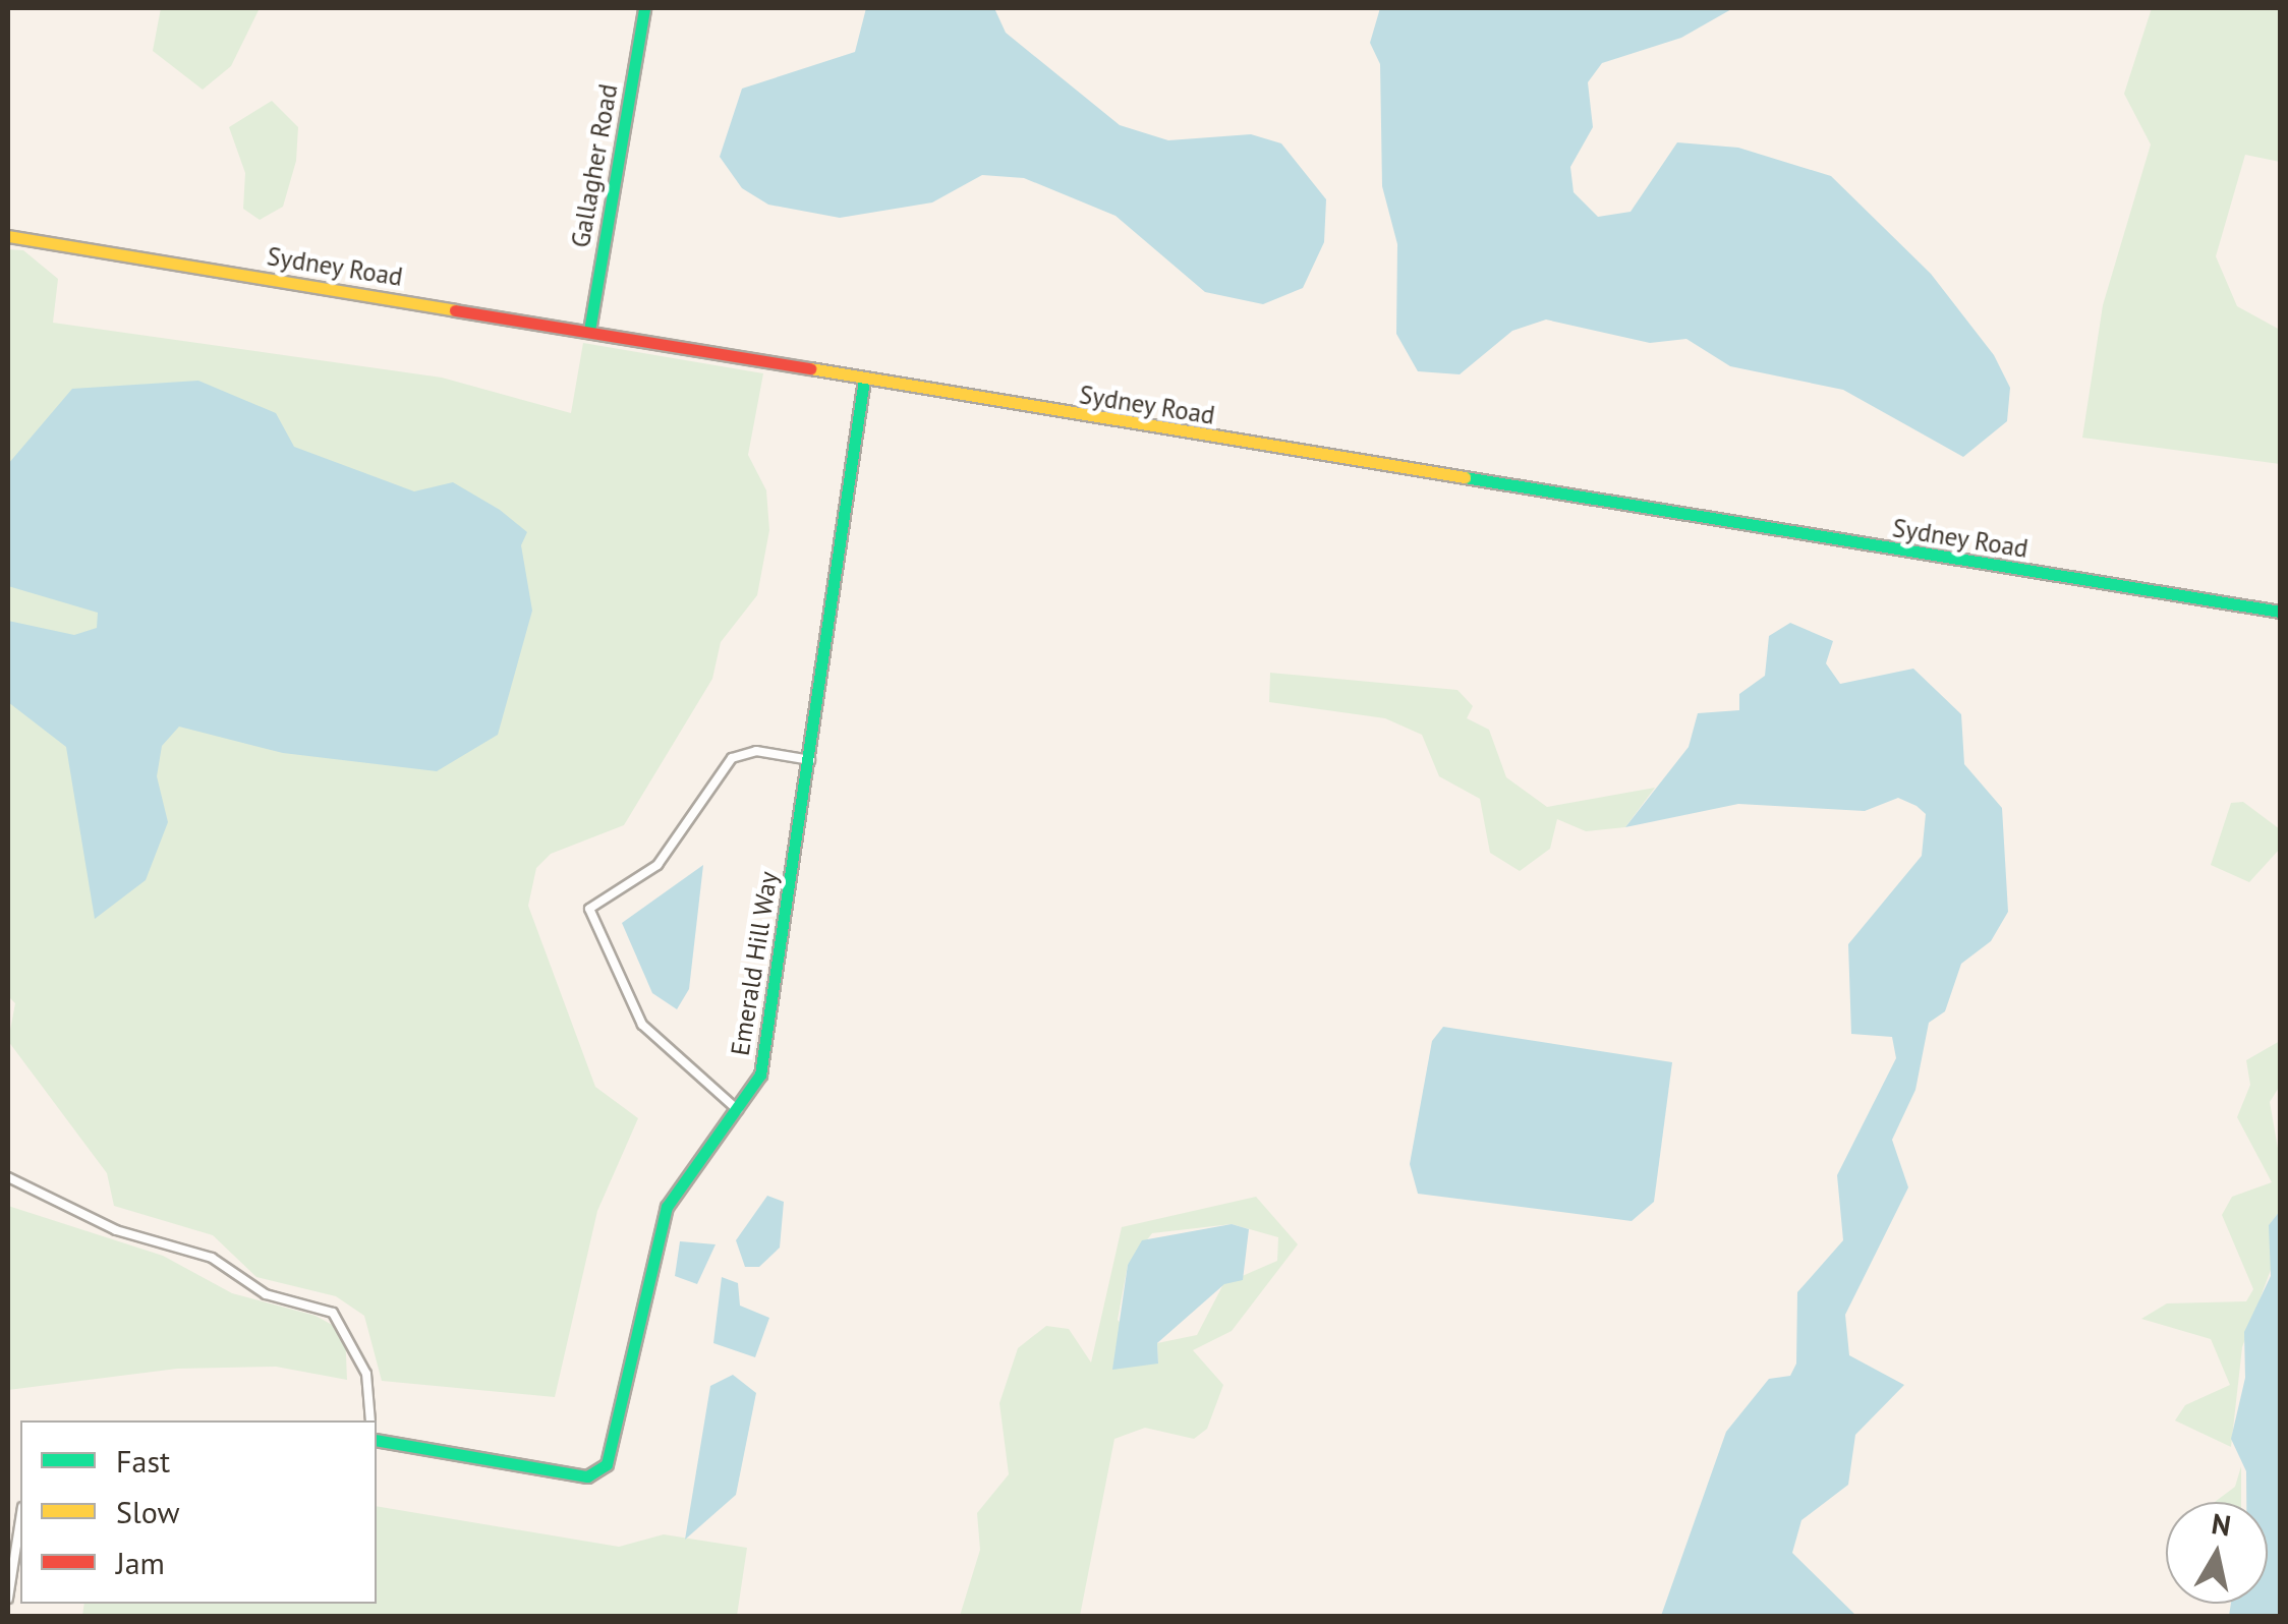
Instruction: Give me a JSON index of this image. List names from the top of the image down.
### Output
{
  "streets": {
    "street": ["Gallagher Road", "Sydney Road", "Emerald Hill Way"]
  },
  "crossings": [
    ["Gallagher Road", "Sydney Road"],
    ["Sydney Road", "Emerald Hill Way"]
  ],
  "legend": ["Fast", "Slow", "Jam"],
  "north": "top"
}
